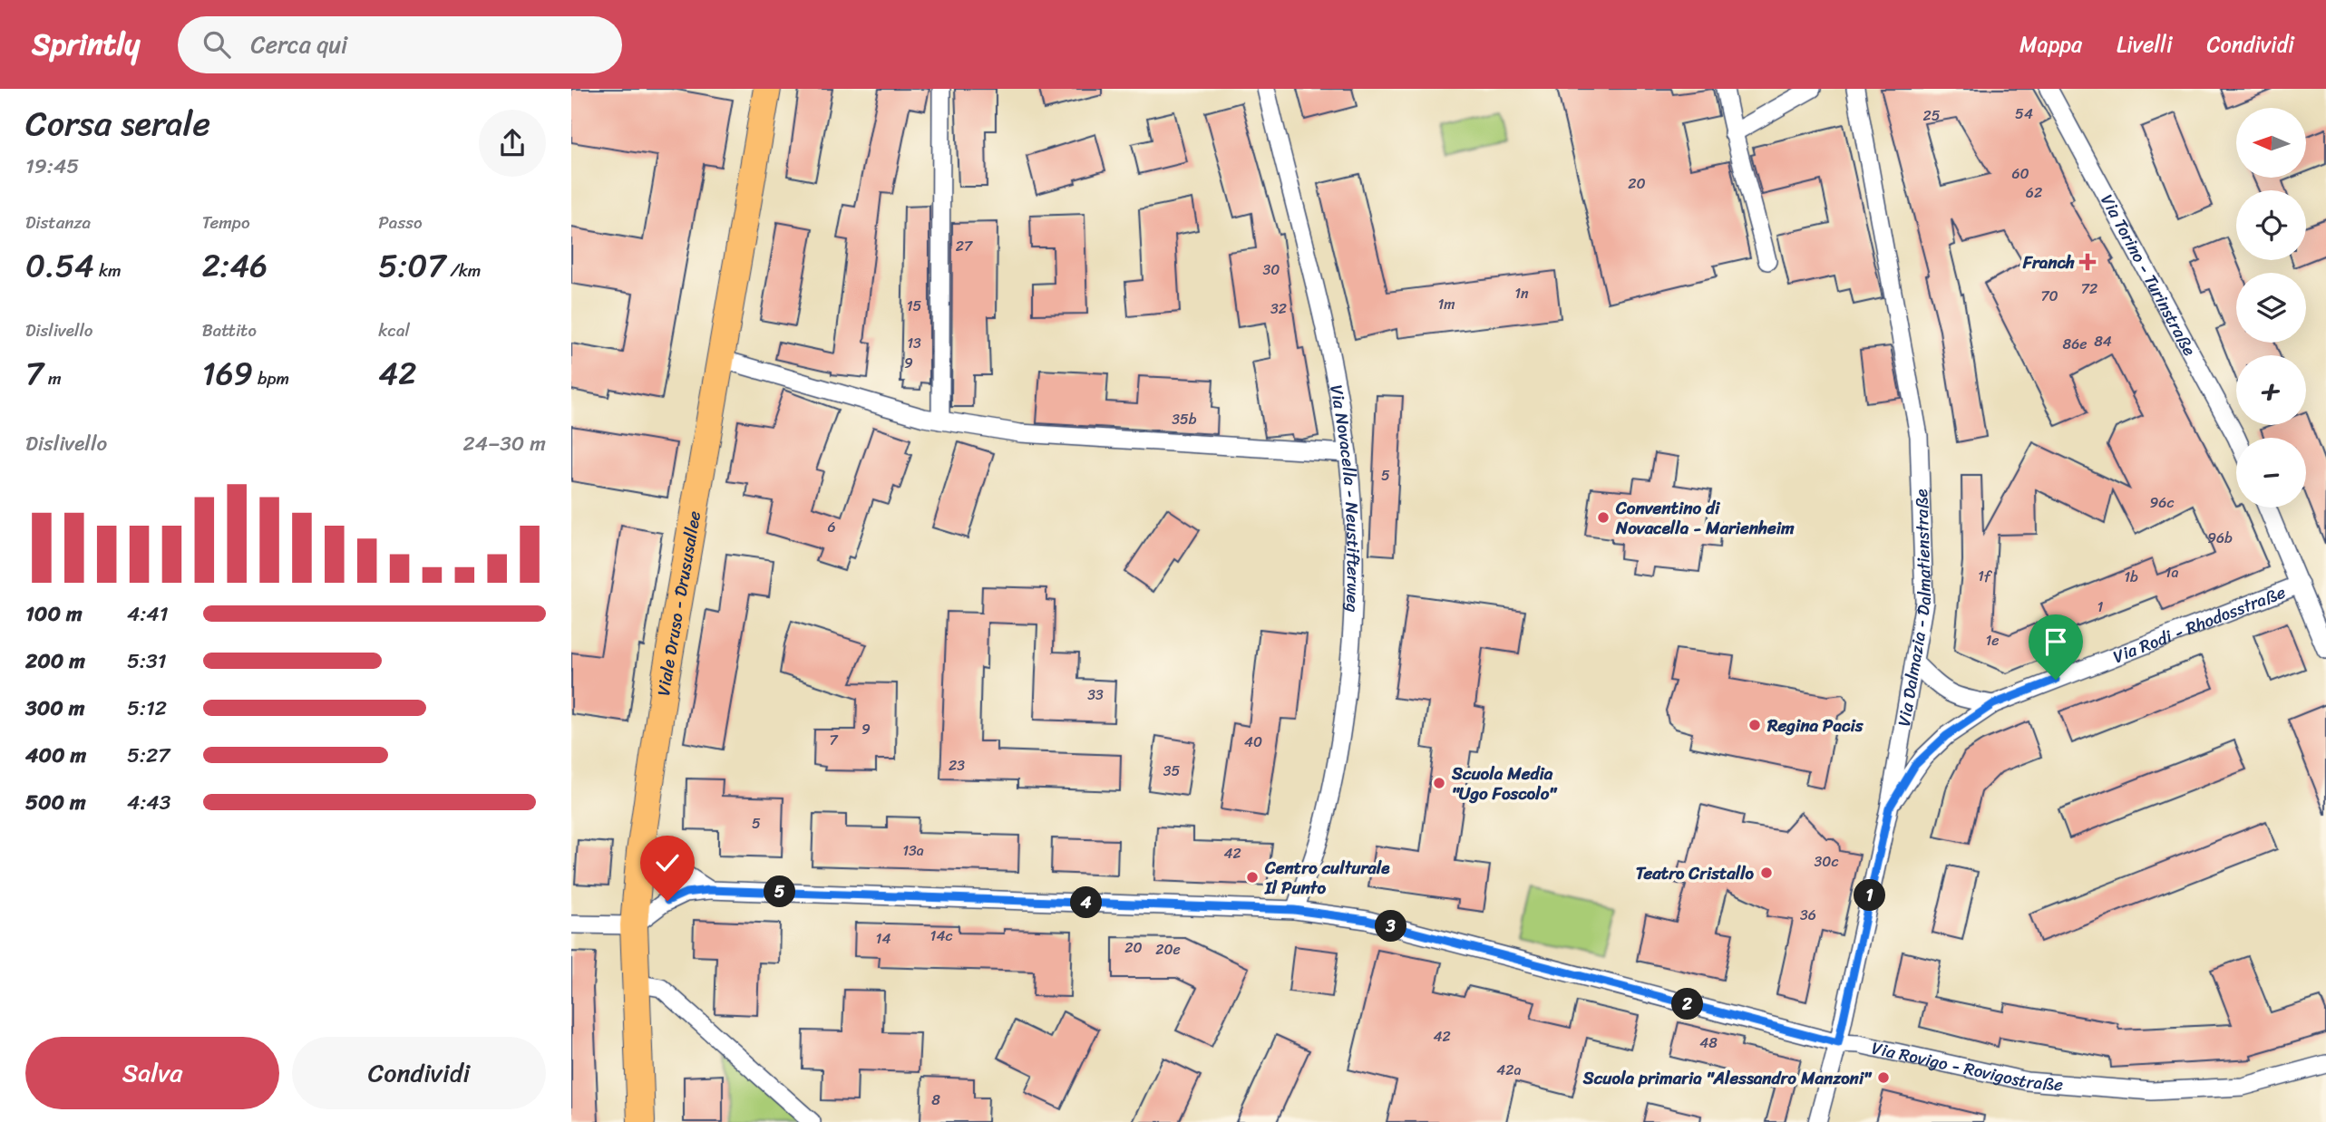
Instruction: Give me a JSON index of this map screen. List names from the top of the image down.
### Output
{
  "streets": {
    "main road": ["Viale Druso - Drususallee"],
    "street": [
      "Via Torino - Turinstraße",
      "Via Novacella - Neustifterweg",
      "Via Dalmazia - Dalmatienstraße",
      "Via Rodi - Rhodosstraße",
      "Via Rovigo - Rovigostraße"
    ]
  },
  "crossings": [
    ["Via Novacella - Neustifterweg", "Via Rovigo - Rovigostraße"],
    ["Viale Druso - Drususallee", "Via Rovigo - Rovigostraße"],
    ["Via Dalmazia - Dalmatienstraße", "Via Rodi - Rhodosstraße"],
    ["Via Dalmazia - Dalmatienstraße", "Via Rovigo - Rovigostraße"]
  ],
  "places": {
    "health": ["Franch"],
    "other": [
      "Conventino di Novacella - Marienheim",
      "Regina Pacis",
      "Scuola Media \"Ugo Foscolo\"",
      "Teatro Cristallo",
      "Centro culturale Il Punto",
      "Scuola primaria \"Alessandro Manzoni\""
    ]
  },
  "house_numbers": [
    "54",
    "25",
    "60",
    "20",
    "62",
    "27",
    "30",
    "72",
    "1n",
    "70",
    "1m",
    "15",
    "32",
    "84",
    "13",
    "86e",
    "9",
    "35b",
    "5",
    "96c",
    "6",
    "96b",
    "1a",
    "1f",
    "1b",
    "1",
    "1e",
    "33",
    "9",
    "7",
    "40",
    "23",
    "35",
    "5",
    "13a",
    "42",
    "30c",
    "36",
    "14c",
    "14",
    "20",
    "20e",
    "42",
    "48",
    "42a",
    "8"
  ],
  "north": "left",
  "page": {
    "header": "Sprintly",
    "search": "Cerca qui",
    "nav": ["Mappa", "Livelli", "Condividi"],
    "heading": ["Corsa serale", "19:45"],
    "map_buttons": ["+", "−"],
    "stats": [
      ["Distanza", "0.54 km"],
      ["Tempo", "2:46"],
      ["Passo", "5:07 /km"],
      ["Dislivello", "7 m"],
      ["Battito", "169 bpm"],
      ["kcal", "42"]
    ],
    "chart": ["Dislivello", "24–30 m"],
    "list": [
      {
        "name": "100 m",
        "note": "4:41"
      },
      {
        "name": "200 m",
        "note": "5:31"
      },
      {
        "name": "300 m",
        "note": "5:12"
      },
      {
        "name": "400 m",
        "note": "5:27"
      },
      {
        "name": "500 m",
        "note": "4:43"
      }
    ],
    "pins": [
      "5",
      "1",
      "4",
      "3",
      "2"
    ],
    "buttons": ["Salva", "Condividi"]
  }
}
